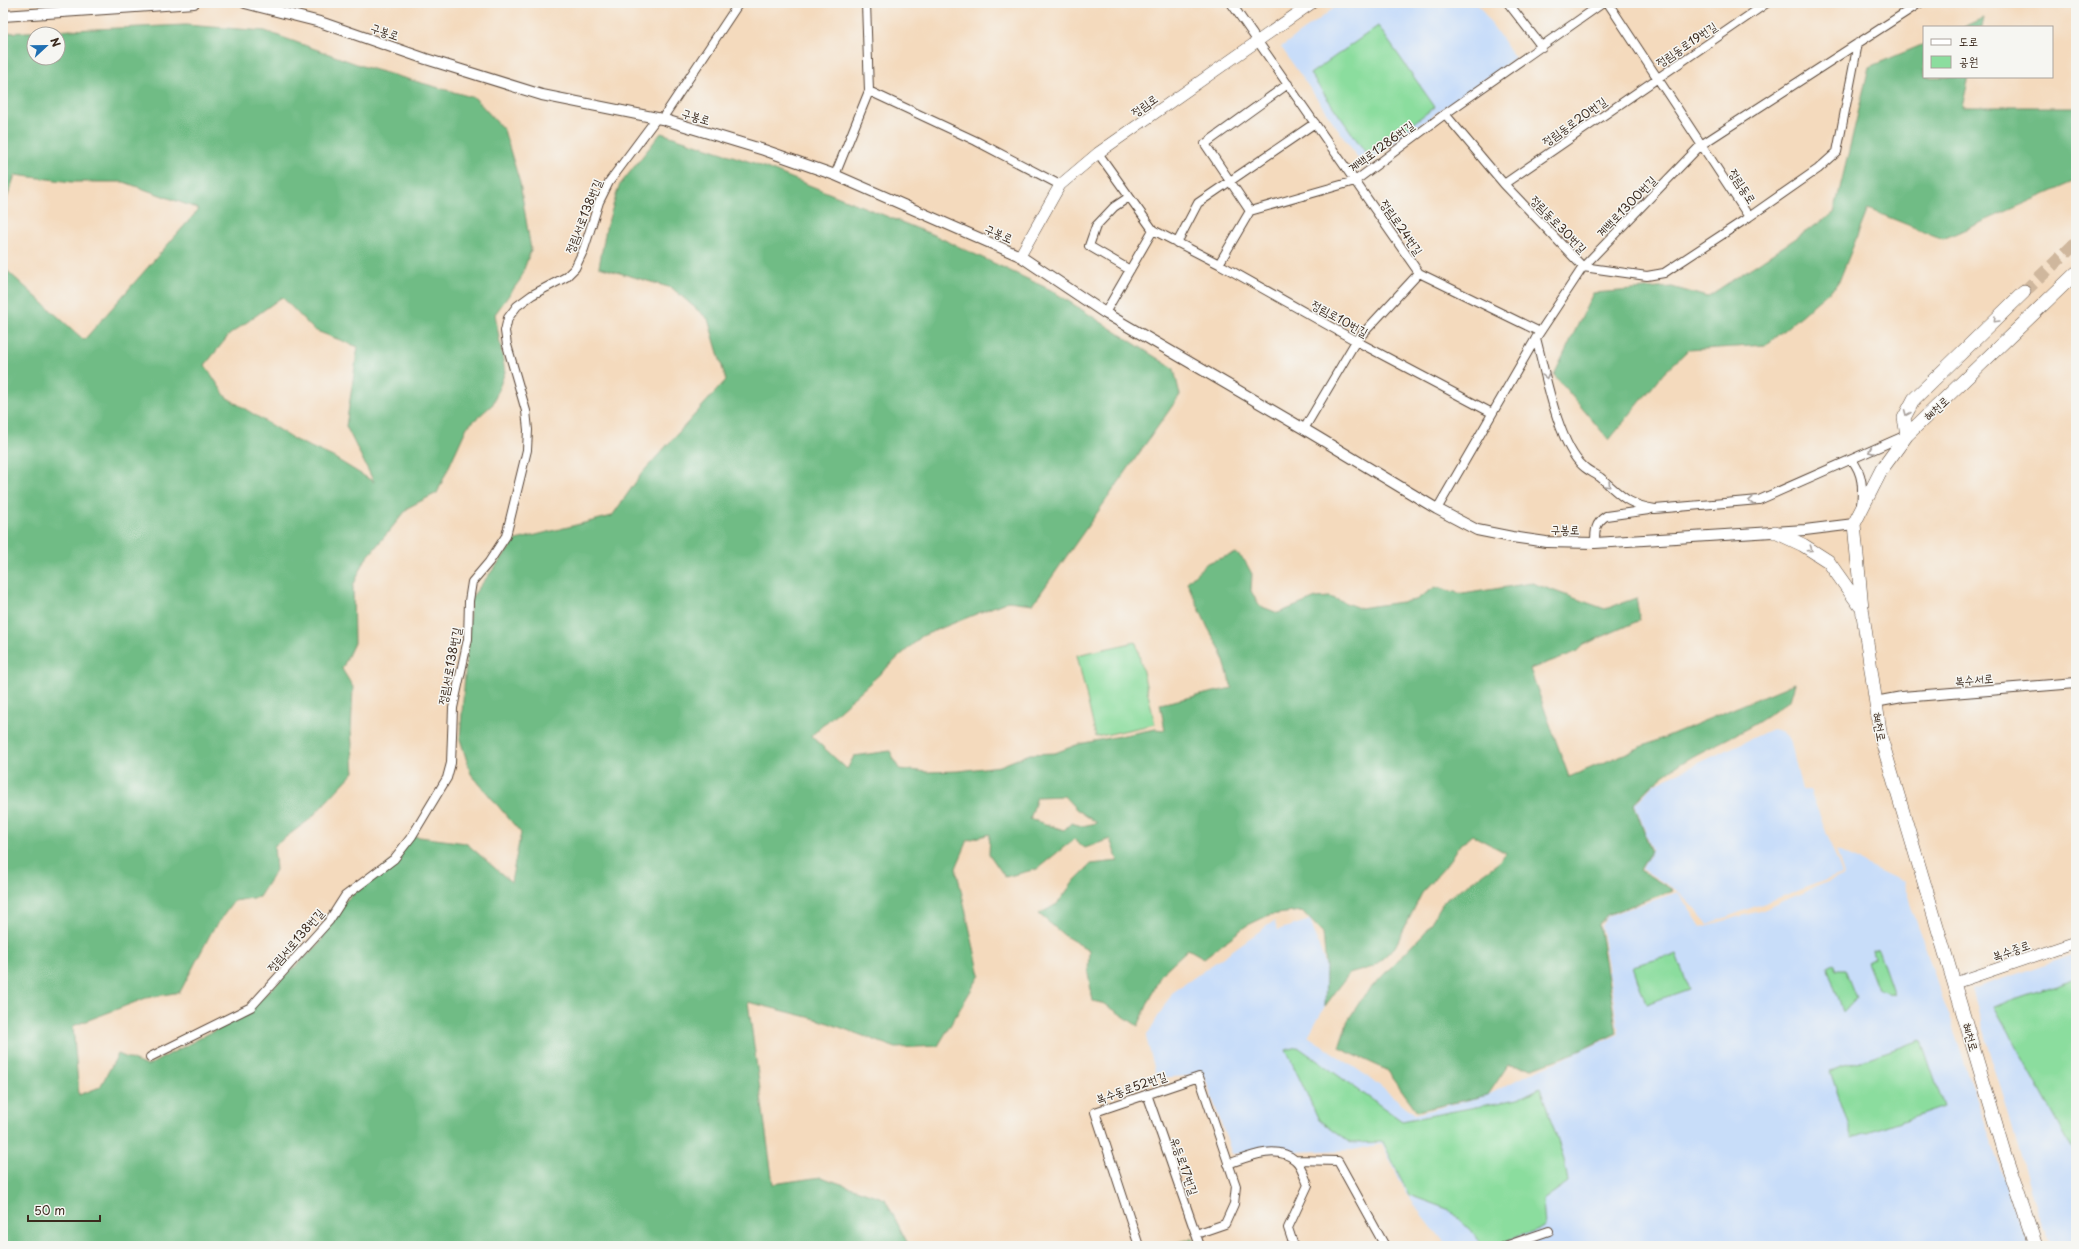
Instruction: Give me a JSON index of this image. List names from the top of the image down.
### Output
{
  "streets": {
    "main road": ["정림로", "혜천로", "복수중로"],
    "street": [
      "구봉로",
      "정림동로19번길",
      "정림동로20번길",
      "계백로1286번길",
      "정림동로",
      "계백로1300번길",
      "정림서로138번길",
      "정림동로30번길",
      "정림로24번길",
      "정림로10번길",
      "복수서로",
      "복수동로52번길",
      "유등로17번길"
    ]
  },
  "crossings": [
    ["구봉로", "정림로"],
    ["구봉로", "계백로1300번길"],
    ["구봉로", "정림서로138번길"],
    ["구봉로", "혜천로"],
    ["정림동로19번길", "정림동로20번길"],
    ["정림동로19번길", "정림동로"],
    ["정림로", "정림로24번길"],
    ["정림로", "정림로10번길"],
    ["정림동로20번길", "정림동로"],
    ["정림동로20번길", "정림동로30번길"],
    ["계백로1286번길", "정림동로30번길"],
    ["계백로1286번길", "정림로24번길"],
    ["정림동로", "계백로1300번길"],
    ["정림동로", "정림동로30번길"],
    ["계백로1300번길", "정림동로30번길"],
    ["계백로1300번길", "정림로24번길"],
    ["계백로1300번길", "정림로10번길"],
    ["혜천로", "복수서로"],
    ["혜천로", "복수중로"],
    ["복수동로52번길", "유등로17번길"]
  ],
  "legend": ["도로", "공원"],
  "scale_bar": "50 m",
  "north": "right"
}
